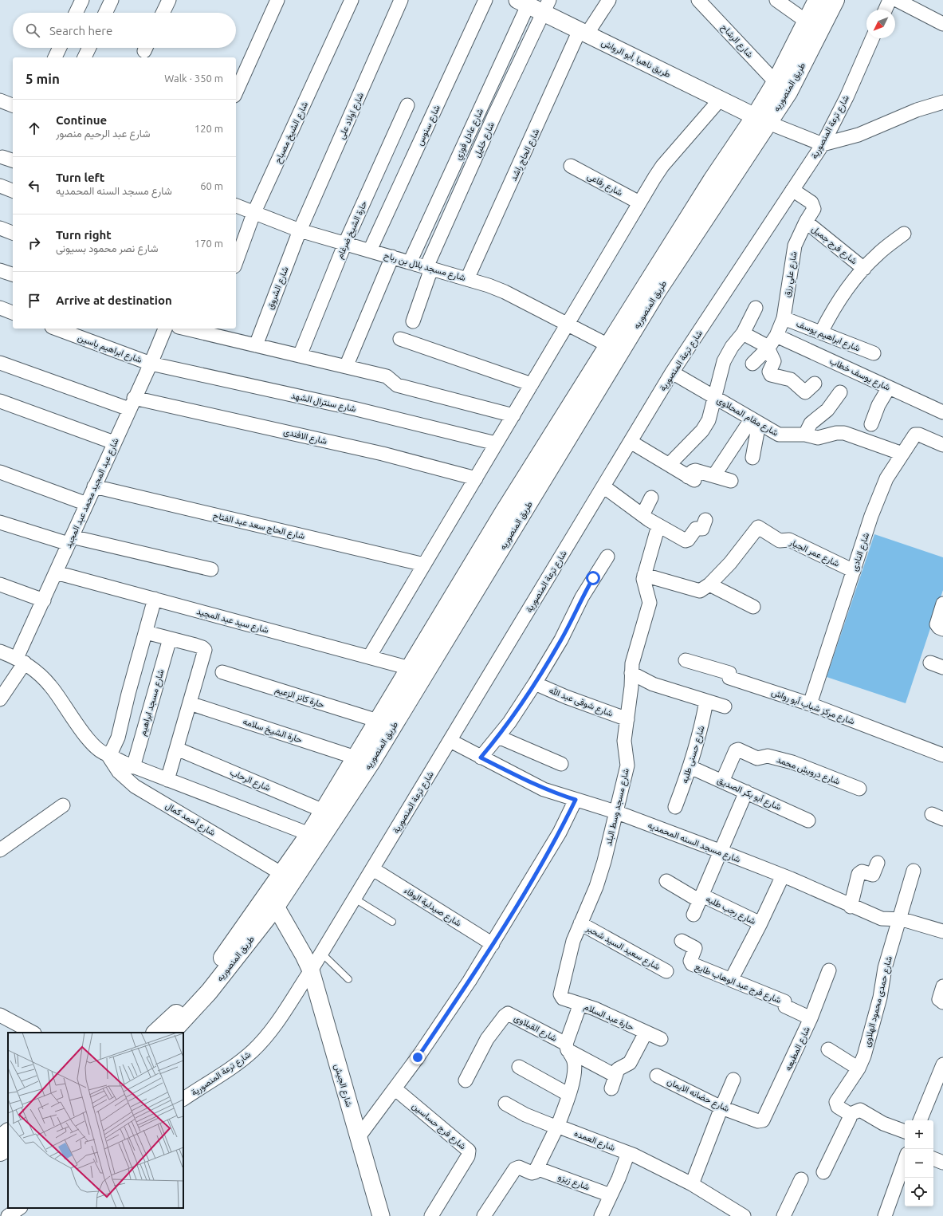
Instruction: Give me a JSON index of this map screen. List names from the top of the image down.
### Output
{
  "streets": {
    "main road": ["طريق المنصوريه"],
    "street": [
      "شارع الرشاح",
      "طريق ناهيا ,أبو الرواش",
      "شارع اولاد على",
      "شارع سنوس",
      "شارع ترعة المنصورية",
      "شارع الشيخ مصباح",
      "شارع عادل فوزي",
      "شارع خليل",
      "شارع الحاج راشد",
      "شارع رفاعى",
      "حارة الشيخ ضرغام",
      "شارع فرج جميل",
      "شارع مسجد بلال بن رباح",
      "شارع علي رزق",
      "شارع الشروق",
      "شارع ابراهيم يوسف",
      "شارع ابراهيم ياسين",
      "شارع يوسف خطاب",
      "شارع سنترال الشهد",
      "شارع مقام المحلاوى",
      "شارع الافندى",
      "شارع عبد المجيد محمد عبد المجيد",
      "شارع الحاج سعد عبد الفتاح",
      "شارع النادى",
      "شارع عمر الجيار",
      "شارع سيد عبد المجيد",
      "حارة كانز الزعيم",
      "شارع شوقى عبد الله",
      "شارع مسجد ابراهيم",
      "شارع مركز شباب أبو رواش",
      "حارة الشيخ سلامه",
      "شارع حسنى طلبه",
      "شارع درويش محمد",
      "شارع الرحاب",
      "شارع أبو بكر الصديق",
      "شارع مسجد وسط البلد",
      "شارع أحمد كمال",
      "شارع مسجد السنه المحمديه",
      "شارع صيدلية الوفاء",
      "شارع رجب طلبه",
      "شارع سعيد السيد شحبر",
      "شارع فرج عبد الوهاب طايع",
      "شارع حمدى محمود الهلاوى",
      "حارة عبد السلام",
      "شارع القبلاوى",
      "شارع المطبعه",
      "شارع الجيش",
      "شارع حضانه الايمان",
      "شارع فرج حساسين",
      "شارع العمده",
      "شارع زيزو"
    ]
  },
  "crossings": [
    ["شارع الرشاح", "طريق المنصوريه"],
    ["طريق ناهيا ,أبو الرواش", "طريق المنصوريه"],
    ["طريق ناهيا ,أبو الرواش", "شارع عادل فوزي"],
    ["طريق ناهيا ,أبو الرواش", "شارع خليل"],
    ["طريق ناهيا ,أبو الرواش", "شارع الحاج راشد"],
    ["طريق المنصوريه", "شارع مسجد بلال بن رباح"],
    ["طريق المنصوريه", "شارع سيد عبد المجيد"],
    ["طريق المنصوريه", "حارة كانز الزعيم"],
    ["طريق المنصوريه", "حارة الشيخ سلامه"],
    ["طريق المنصوريه", "شارع الرحاب"],
    ["طريق المنصوريه", "شارع أحمد كمال"],
    ["طريق المنصوريه", "شارع الجيش"],
    ["شارع اولاد على", "شارع مسجد بلال بن رباح"],
    ["شارع اولاد على", "شارع الشروق"],
    ["شارع سنوس", "شارع مسجد بلال بن رباح"],
    ["شارع ترعة المنصورية", "شارع علي رزق"],
    ["شارع ترعة المنصورية", "شارع مقام المحلاوى"],
    ["شارع ترعة المنصورية", "شارع مسجد السنه المحمديه"],
    ["شارع ترعة المنصورية", "شارع صيدلية الوفاء"],
    ["شارع ترعة المنصورية", "شارع الجيش"],
    ["شارع الشيخ مصباح", "شارع مسجد بلال بن رباح"],
    ["شارع عادل فوزي", "شارع خليل"],
    ["شارع عادل فوزي", "شارع مسجد بلال بن رباح"],
    ["شارع خليل", "شارع مسجد بلال بن رباح"],
    ["شارع الحاج راشد", "شارع مسجد بلال بن رباح"],
    ["حارة الشيخ ضرغام", "شارع مسجد بلال بن رباح"],
    ["شارع فرج جميل", "شارع علي رزق"],
    ["شارع مسجد بلال بن رباح", "شارع الشروق"],
    ["شارع علي رزق", "شارع ابراهيم يوسف"],
    ["شارع علي رزق", "شارع يوسف خطاب"],
    ["شارع ابراهيم ياسين", "شارع سنترال الشهد"],
    ["شارع ابراهيم ياسين", "شارع عبد المجيد محمد عبد المجيد"],
    ["شارع سنترال الشهد", "شارع عبد المجيد محمد عبد المجيد"],
    ["شارع مقام المحلاوى", "شارع النادى"],
    ["شارع الافندى", "شارع عبد المجيد محمد عبد المجيد"],
    ["شارع عبد المجيد محمد عبد المجيد", "شارع الحاج سعد عبد الفتاح"],
    ["شارع عبد المجيد محمد عبد المجيد", "شارع سيد عبد المجيد"],
    ["شارع النادى", "شارع عمر الجيار"],
    ["شارع النادى", "شارع مركز شباب أبو رواش"],
    ["شارع عمر الجيار", "شارع مسجد وسط البلد"],
    ["شارع شوقى عبد الله", "شارع مسجد وسط البلد"],
    ["شارع حسنى طلبه", "شارع أبو بكر الصديق"],
    ["شارع درويش محمد", "شارع أبو بكر الصديق"],
    ["شارع مسجد وسط البلد", "شارع مسجد السنه المحمديه"],
    ["شارع مسجد وسط البلد", "شارع سعيد السيد شحبر"],
    ["شارع مسجد وسط البلد", "حارة عبد السلام"],
    ["شارع مسجد السنه المحمديه", "شارع حمدى محمود الهلاوى"],
    ["شارع فرج عبد الوهاب طايع", "شارع المطبعه"],
    ["شارع المطبعه", "شارع حضانه الايمان"]
  ],
  "north": "bottom left",
  "page": {
    "search": "Search here",
    "heading": ["5 min", "Walk · 350 m"],
    "list": [
      ["Continue", "شارع عبد الرحيم منصور", "120 m"],
      ["Turn left", "شارع مسجد السنه المحمديه", "60 m"],
      ["Turn right", "شارع نصر محمود بسيونى", "170 m"],
      "Arrive at destination"
    ],
    "map_buttons": ["+", "−"]
  }
}
